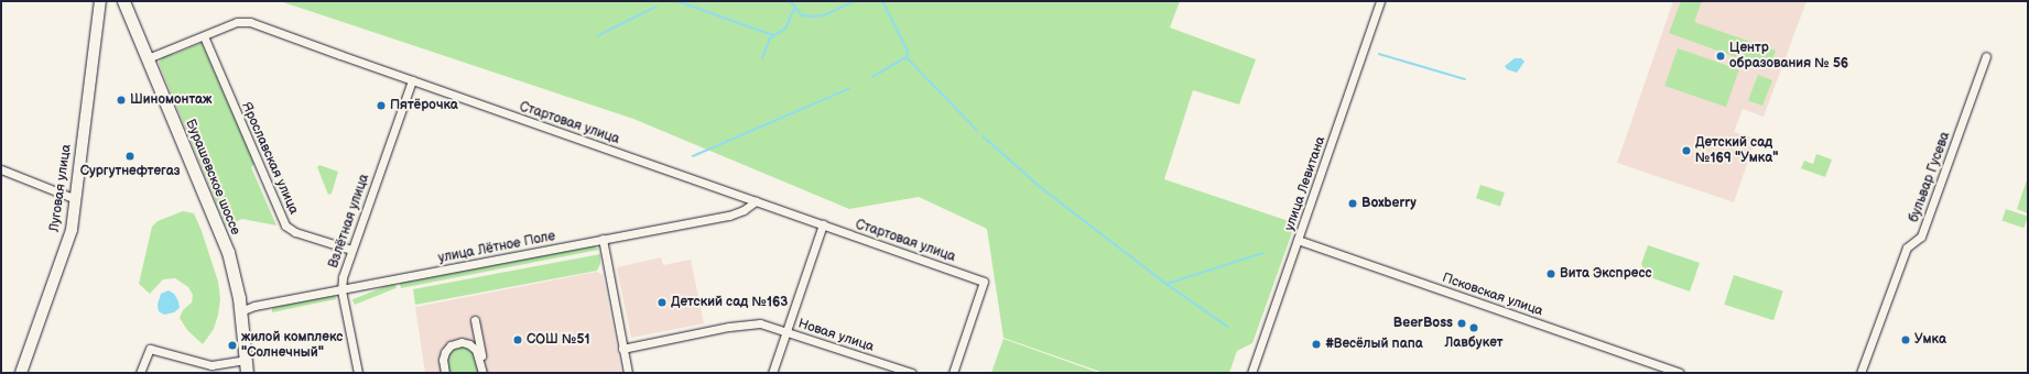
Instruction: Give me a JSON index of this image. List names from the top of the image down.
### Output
{
  "streets": {
    "main road": ["Бурашевское шоссе"],
    "street": [
      "Стартовая улица",
      "Ярославская улица",
      "бульвар Гусева",
      "улица Левитана",
      "Луговая улица",
      "Взлётная улица",
      "улица Лётное Поле",
      "Псковская улица",
      "Новая улица"
    ]
  },
  "crossings": [
    ["Стартовая улица", "Ярославская улица"],
    ["Стартовая улица", "Бурашевское шоссе"],
    ["Стартовая улица", "Взлётная улица"],
    ["Стартовая улица", "улица Лётное Поле"],
    ["Ярославская улица", "Взлётная улица"],
    ["Бурашевское шоссе", "улица Лётное Поле"],
    ["улица Левитана", "Псковская улица"],
    ["Взлётная улица", "улица Лётное Поле"]
  ],
  "places": [
    "Центр образования № 56",
    "Шиномонтаж",
    "Пятёрочка",
    "Детский сад №169 \"Умка\"",
    "Сургутнефтегаз",
    "Boxberry",
    "Вита Экспресс",
    "Детский сад №163",
    "BeerBoss",
    "Лавбукет",
    "СОШ №51",
    "Умка",
    "#Весёлый папа",
    "жилой комплекс \"Солнечный\""
  ]
}
